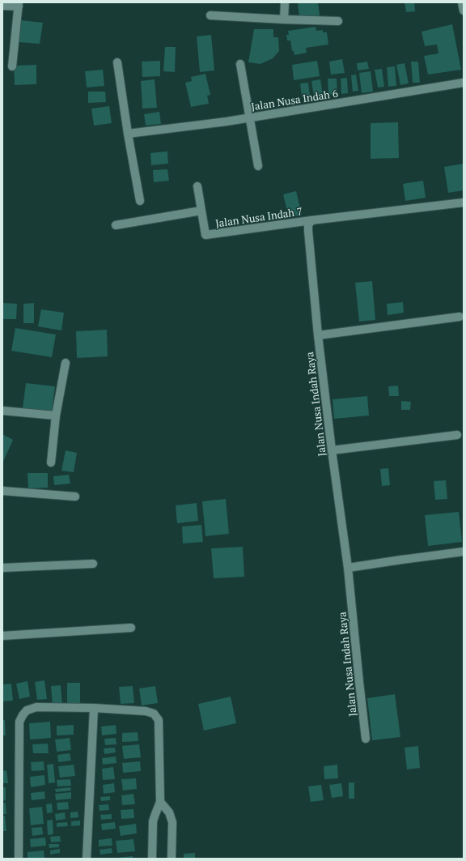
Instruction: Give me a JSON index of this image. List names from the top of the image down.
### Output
{
  "streets": {
    "street": ["Jalan Nusa Indah 6", "Jalan Nusa Indah 7", "Jalan Nusa Indah Raya"]
  },
  "crossings": [
    ["Jalan Nusa Indah 7", "Jalan Nusa Indah Raya"]
  ]
}
